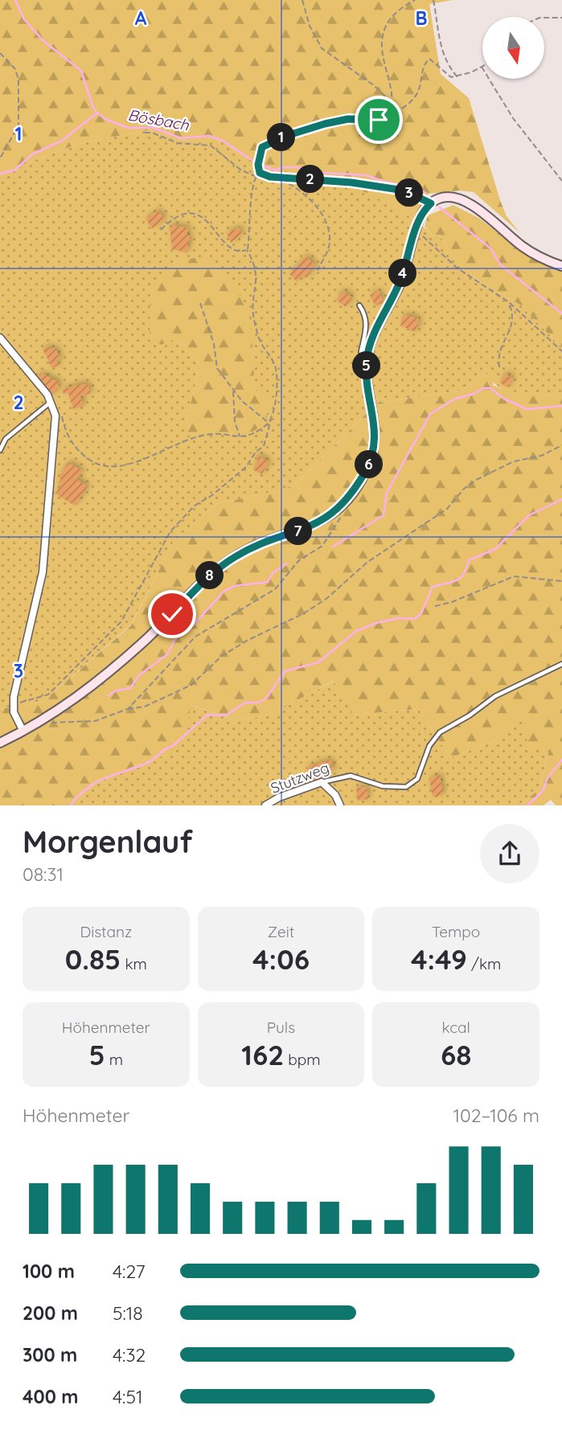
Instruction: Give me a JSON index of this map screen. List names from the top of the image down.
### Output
{
  "streets": {
    "street": ["Stutzweg"]
  },
  "water": ["Bösbach"],
  "north": "bottom",
  "page": {
    "pins": [
      "1",
      "2",
      "3",
      "4",
      "5",
      "6",
      "7",
      "8"
    ],
    "heading": ["Morgenlauf", "08:31"],
    "stats": [
      ["Distanz", "0.85 km"],
      ["Zeit", "4:06"],
      ["Tempo", "4:49 /km"],
      ["Höhenmeter", "5 m"],
      ["Puls", "162 bpm"],
      ["kcal", "68"]
    ],
    "chart": ["Höhenmeter", "102–106 m"],
    "list": [
      {
        "name": "100 m",
        "note": "4:27"
      },
      {
        "name": "200 m",
        "note": "5:18"
      },
      {
        "name": "300 m",
        "note": "4:32"
      },
      {
        "name": "400 m",
        "note": "4:51"
      }
    ]
  },
  "grid": {
    "columns": ["A", "B"],
    "rows": ["1", "2", "3"]
  }
}
